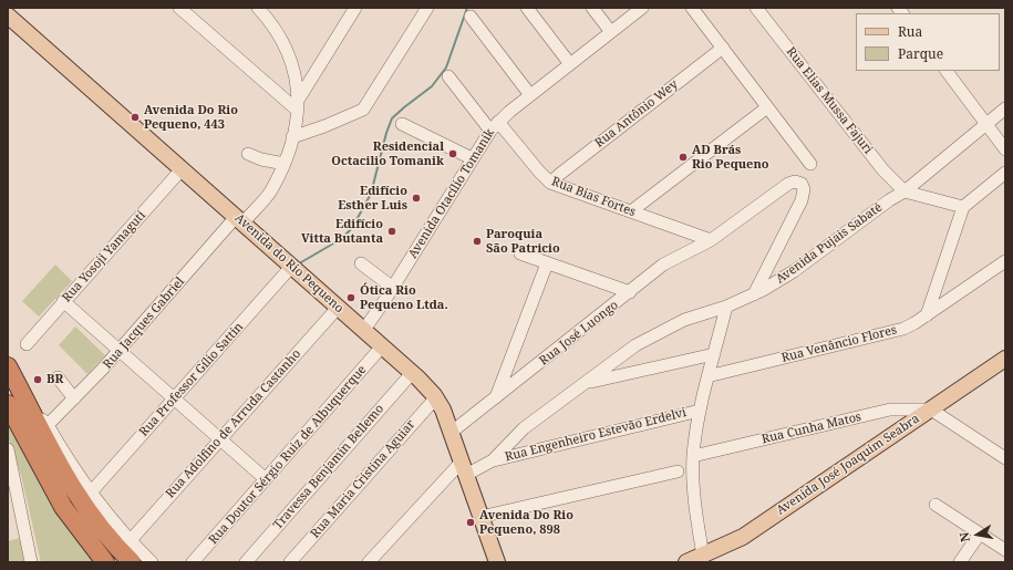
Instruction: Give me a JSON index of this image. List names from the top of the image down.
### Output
{
  "streets": {
    "main road": ["Avenida do Rio Pequeno", "Avenida José Joaquim Seabra"],
    "street": [
      "Rua Elias Mussa Fajuri",
      "Rua Antônio Wey",
      "Avenida Otacílio Tomanik",
      "Rua Bias Fortes",
      "Avenida Pujais Sabaté",
      "Rua Yosoji Yamaguti",
      "Rua Jacques Gabriel",
      "Rua José Luongo",
      "Rua Venâncio Flores",
      "Rua Professor Gílio Sattin",
      "Rua Adolfino de Arruda Castanho",
      "Rua Cunha Matos",
      "Rua Engenheiro Estevão Erdelvi",
      "Rua Doutor Sérgio Ruiz de Albuquerque",
      "Travessa Benjamin Bellemo",
      "Rua Maria Cristina Aguiar"
    ]
  },
  "crossings": [
    ["Rua Elias Mussa Fajuri", "Avenida Pujais Sabaté"],
    ["Rua Antônio Wey", "Rua Bias Fortes"],
    ["Avenida Otacílio Tomanik", "Rua Bias Fortes"],
    ["Avenida Otacílio Tomanik", "Avenida do Rio Pequeno"],
    ["Rua Bias Fortes", "Rua José Luongo"],
    ["Avenida Pujais Sabaté", "Avenida do Rio Pequeno"],
    ["Avenida Pujais Sabaté", "Rua José Luongo"],
    ["Avenida Pujais Sabaté", "Rua Engenheiro Estevão Erdelvi"],
    ["Rua Yosoji Yamaguti", "Avenida do Rio Pequeno"],
    ["Avenida do Rio Pequeno", "Rua Jacques Gabriel"],
    ["Avenida do Rio Pequeno", "Rua José Luongo"],
    ["Avenida do Rio Pequeno", "Rua Professor Gílio Sattin"],
    ["Avenida do Rio Pequeno", "Rua Adolfino de Arruda Castanho"],
    ["Avenida do Rio Pequeno", "Rua Doutor Sérgio Ruiz de Albuquerque"],
    ["Avenida do Rio Pequeno", "Travessa Benjamin Bellemo"],
    ["Avenida do Rio Pequeno", "Rua Maria Cristina Aguiar"],
    ["Rua Cunha Matos", "Avenida José Joaquim Seabra"]
  ],
  "places": [
    "Avenida Do Rio Pequeno, 443",
    "Residencial Octacilio Tomanik",
    "AD Brás Rio Pequeno",
    "Edifício Esther Luis",
    "Edifício Vitta Butanta",
    "Paroquia São Patricio",
    "Ótica Rio Pequeno Ltda.",
    "BR",
    "Avenida Do Rio Pequeno, 898"
  ],
  "legend": ["Rua", "Parque"],
  "north": "left"
}
